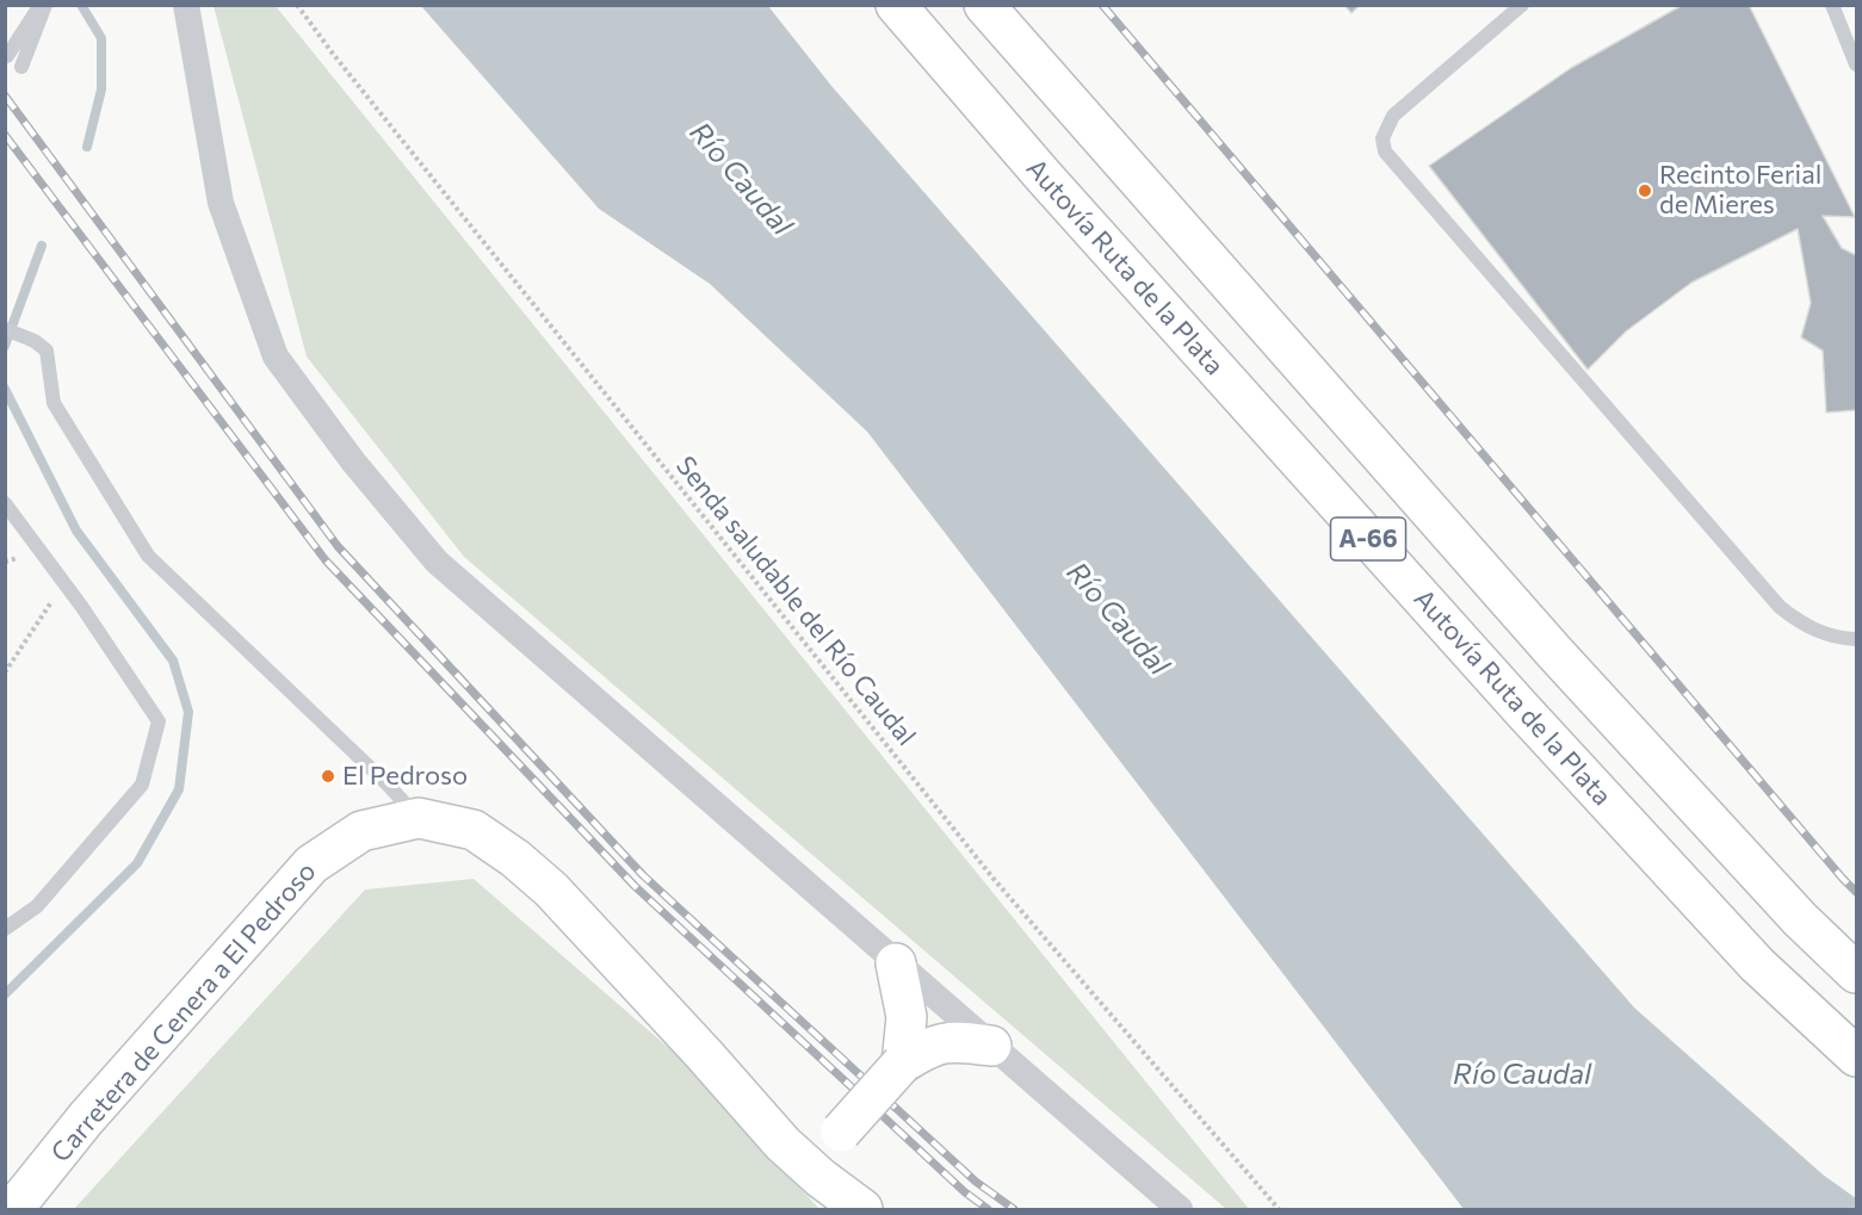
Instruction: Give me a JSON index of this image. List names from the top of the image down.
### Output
{
  "streets": {
    "main road": ["Autovía Ruta de la Plata", "A-66", "Carretera de Cenera a El Pedroso"],
    "path": ["Senda saludable del Río Caudal"]
  },
  "water": ["Río Caudal"],
  "places": ["Recinto Ferial de Mieres", "El Pedroso"]
}
